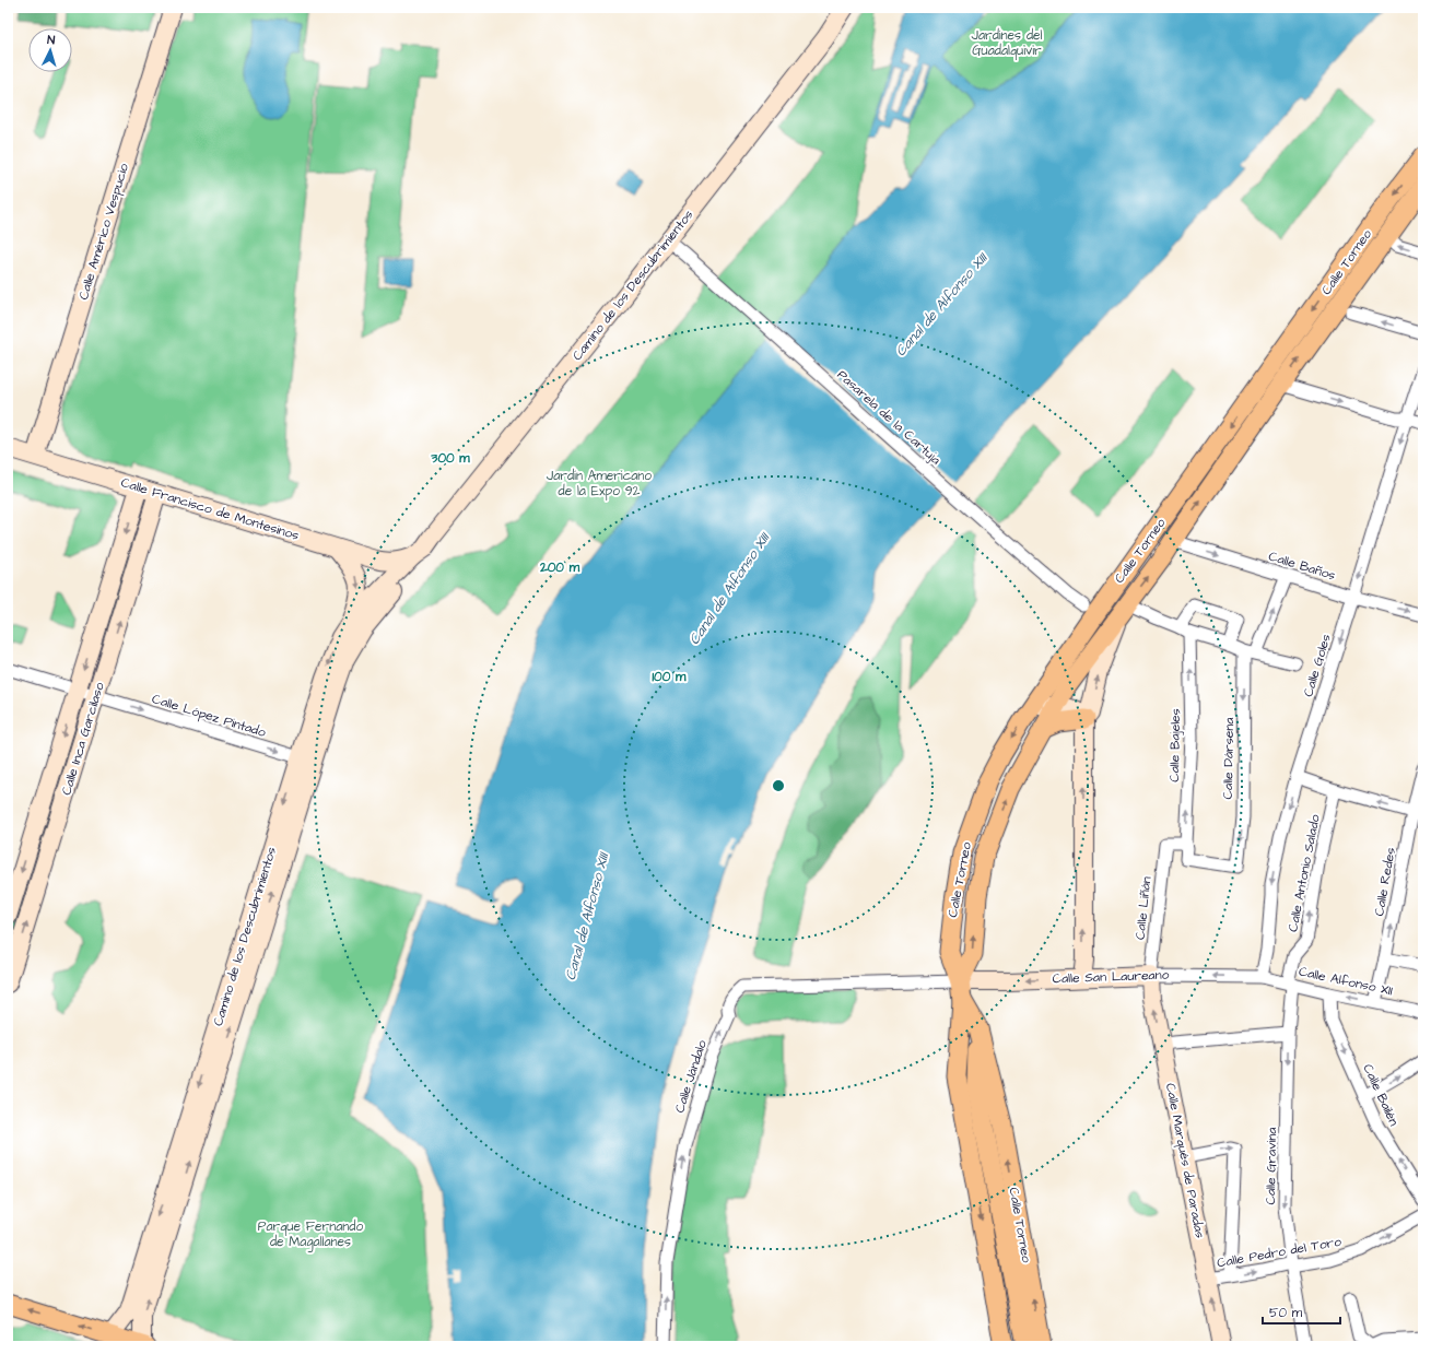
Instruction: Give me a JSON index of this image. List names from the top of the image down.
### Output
{
  "streets": {
    "main road": ["Calle Torneo"],
    "street": [
      "Calle Américo Vespucio",
      "Camino de los Descubrimientos",
      "Pasarela de la Cartuja",
      "Calle Francisco de Montesinos",
      "Calle Baños",
      "Calle Goles",
      "Calle López Pintado",
      "Calle Inca Garcilaso",
      "Calle Bajeles",
      "Calle Dársena",
      "Calle Antonio Salado",
      "Calle Redes",
      "Calle Liñán",
      "Calle San Laureano",
      "Calle Alfonso XII",
      "Calle Jándalo",
      "Calle Bailén",
      "Calle Marqués de Paradas",
      "Calle Gravina",
      "Calle Pedro del Toro"
    ]
  },
  "crossings": [
    ["Calle Américo Vespucio", "Calle Francisco de Montesinos"],
    ["Calle Torneo", "Pasarela de la Cartuja"],
    ["Calle Torneo", "Calle Baños"],
    ["Calle Torneo", "Calle San Laureano"],
    ["Calle Torneo", "Calle Jándalo"],
    ["Camino de los Descubrimientos", "Pasarela de la Cartuja"],
    ["Camino de los Descubrimientos", "Calle Francisco de Montesinos"],
    ["Camino de los Descubrimientos", "Calle López Pintado"],
    ["Calle Francisco de Montesinos", "Calle Inca Garcilaso"],
    ["Calle Baños", "Calle Goles"],
    ["Calle Goles", "Calle San Laureano"],
    ["Calle Goles", "Calle Alfonso XII"],
    ["Calle López Pintado", "Calle Inca Garcilaso"],
    ["Calle Bajeles", "Calle Dársena"],
    ["Calle Bajeles", "Calle Liñán"],
    ["Calle Antonio Salado", "Calle Alfonso XII"],
    ["Calle Antonio Salado", "Calle Gravina"],
    ["Calle Redes", "Calle Alfonso XII"],
    ["Calle Liñán", "Calle San Laureano"],
    ["Calle Liñán", "Calle Marqués de Paradas"],
    ["Calle San Laureano", "Calle Alfonso XII"],
    ["Calle San Laureano", "Calle Jándalo"],
    ["Calle San Laureano", "Calle Marqués de Paradas"],
    ["Calle Alfonso XII", "Calle Bailén"],
    ["Calle Alfonso XII", "Calle Gravina"],
    ["Calle Marqués de Paradas", "Calle Pedro del Toro"],
    ["Calle Gravina", "Calle Pedro del Toro"]
  ],
  "one_way": [
    "Calle Goles",
    "Calle López Pintado",
    "Calle Bajeles",
    "Calle Dársena",
    "Calle Antonio Salado",
    "Calle Redes",
    "Calle Marqués de Paradas",
    "Calle Gravina",
    "Calle Pedro del Toro"
  ],
  "water": ["Canal de Alfonso XIII"],
  "parks": ["Jardines del Guadalquivir", "Jardín Americano de la Expo 92", "Parque Fernando de Magallanes"],
  "scale_bar": "50 m",
  "north": "top",
  "rings": ["300 m", "200 m", "100 m"]
}
